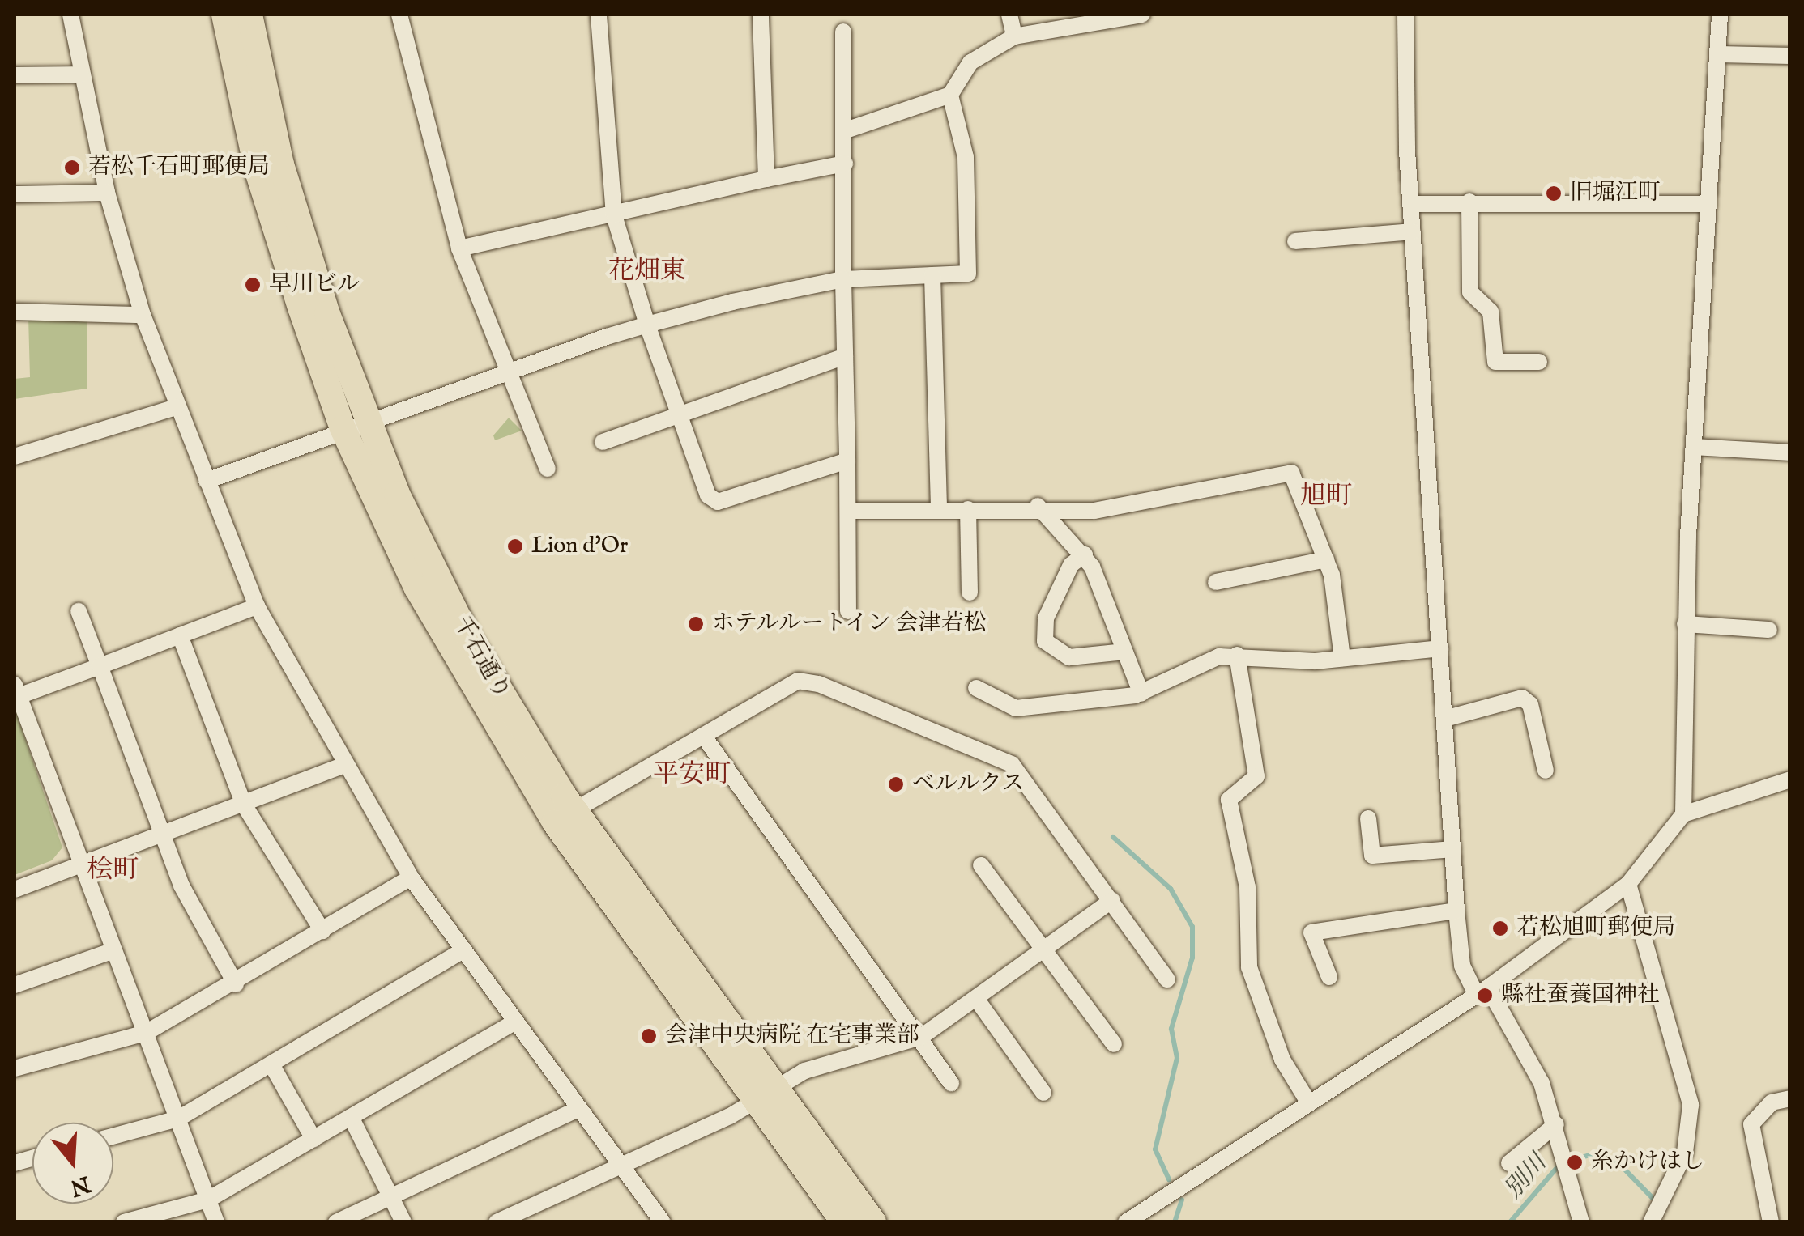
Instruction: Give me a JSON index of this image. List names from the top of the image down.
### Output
{
  "streets": {
    "main road": ["千石通り"]
  },
  "districts": [
    "花畑東",
    "旭町",
    "平安町",
    "桧町"
  ],
  "water": ["別川"],
  "places": [
    "若松千石町郵便局",
    "旧堀江町",
    "早川ビル",
    "Lion d'Or",
    "ホテルルートイン 会津若松",
    "ベルルクス",
    "若松旭町郵便局",
    "縣社蚕養国神社",
    "会津中央病院 在宅事業部",
    "糸かけはし"
  ],
  "north": "bottom"
}
